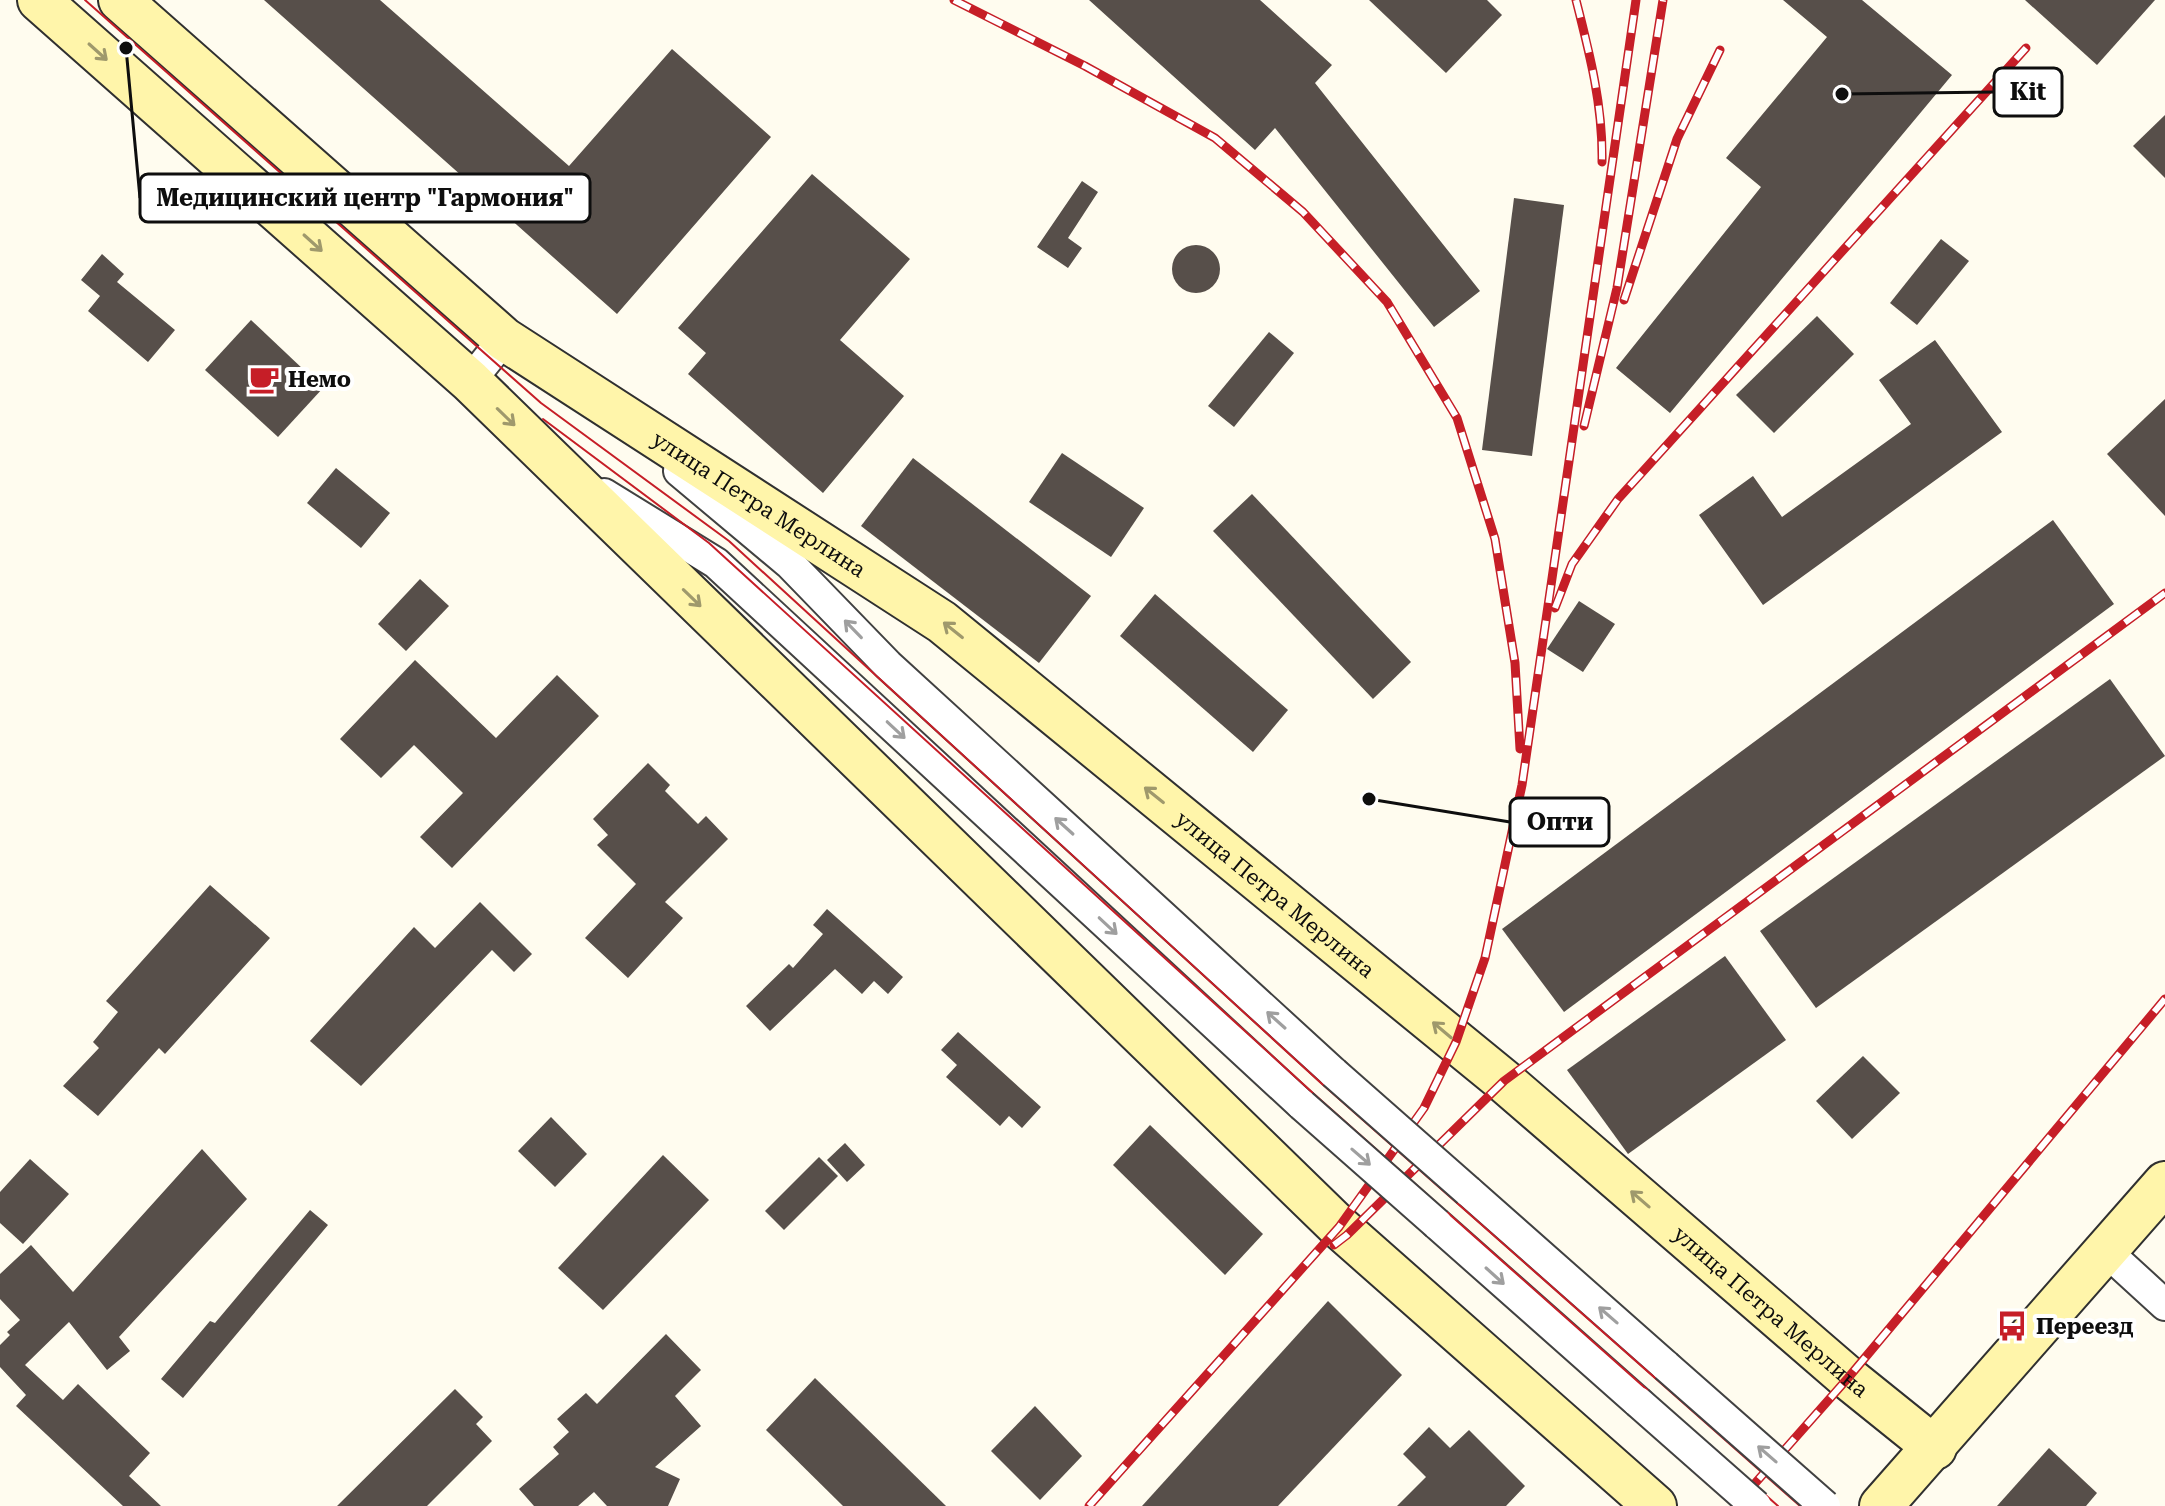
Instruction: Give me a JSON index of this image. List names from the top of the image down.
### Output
{
  "streets": {
    "main road": ["улица Петра Мерлина"]
  },
  "places": {
    "other": ["Медицинский центр \"Гармония\"", "Kit", "Опти"],
    "cafe": ["Немо"],
    "bus stop": ["Переезд"]
  }
}
